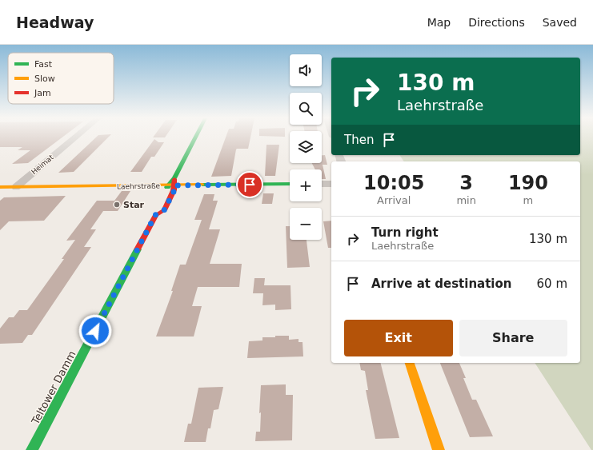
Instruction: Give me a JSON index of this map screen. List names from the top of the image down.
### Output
{
  "streets": {
    "main road": ["Laehrstraße", "Teltower Damm"],
    "street": ["Heimat"]
  },
  "crossings": [
    ["Heimat", "Laehrstraße"],
    ["Laehrstraße", "Teltower Damm"]
  ],
  "places": ["Star"],
  "legend": ["Fast", "Slow", "Jam"],
  "page": {
    "header": "Headway",
    "nav": ["Map", "Directions", "Saved"],
    "map_buttons": ["+", "−"],
    "turn": ["130 m", "Laehrstraße"],
    "then": "Then",
    "eta": [
      "10:05",
      "Arrival",
      "3",
      "min",
      "190",
      "m"
    ],
    "list": [
      {
        "name": "Turn right",
        "note": "Laehrstraße",
        "value": "130 m"
      },
      {
        "name": "Arrive at destination",
        "value": "60 m"
      }
    ],
    "buttons": ["Exit", "Share"]
  }
}
